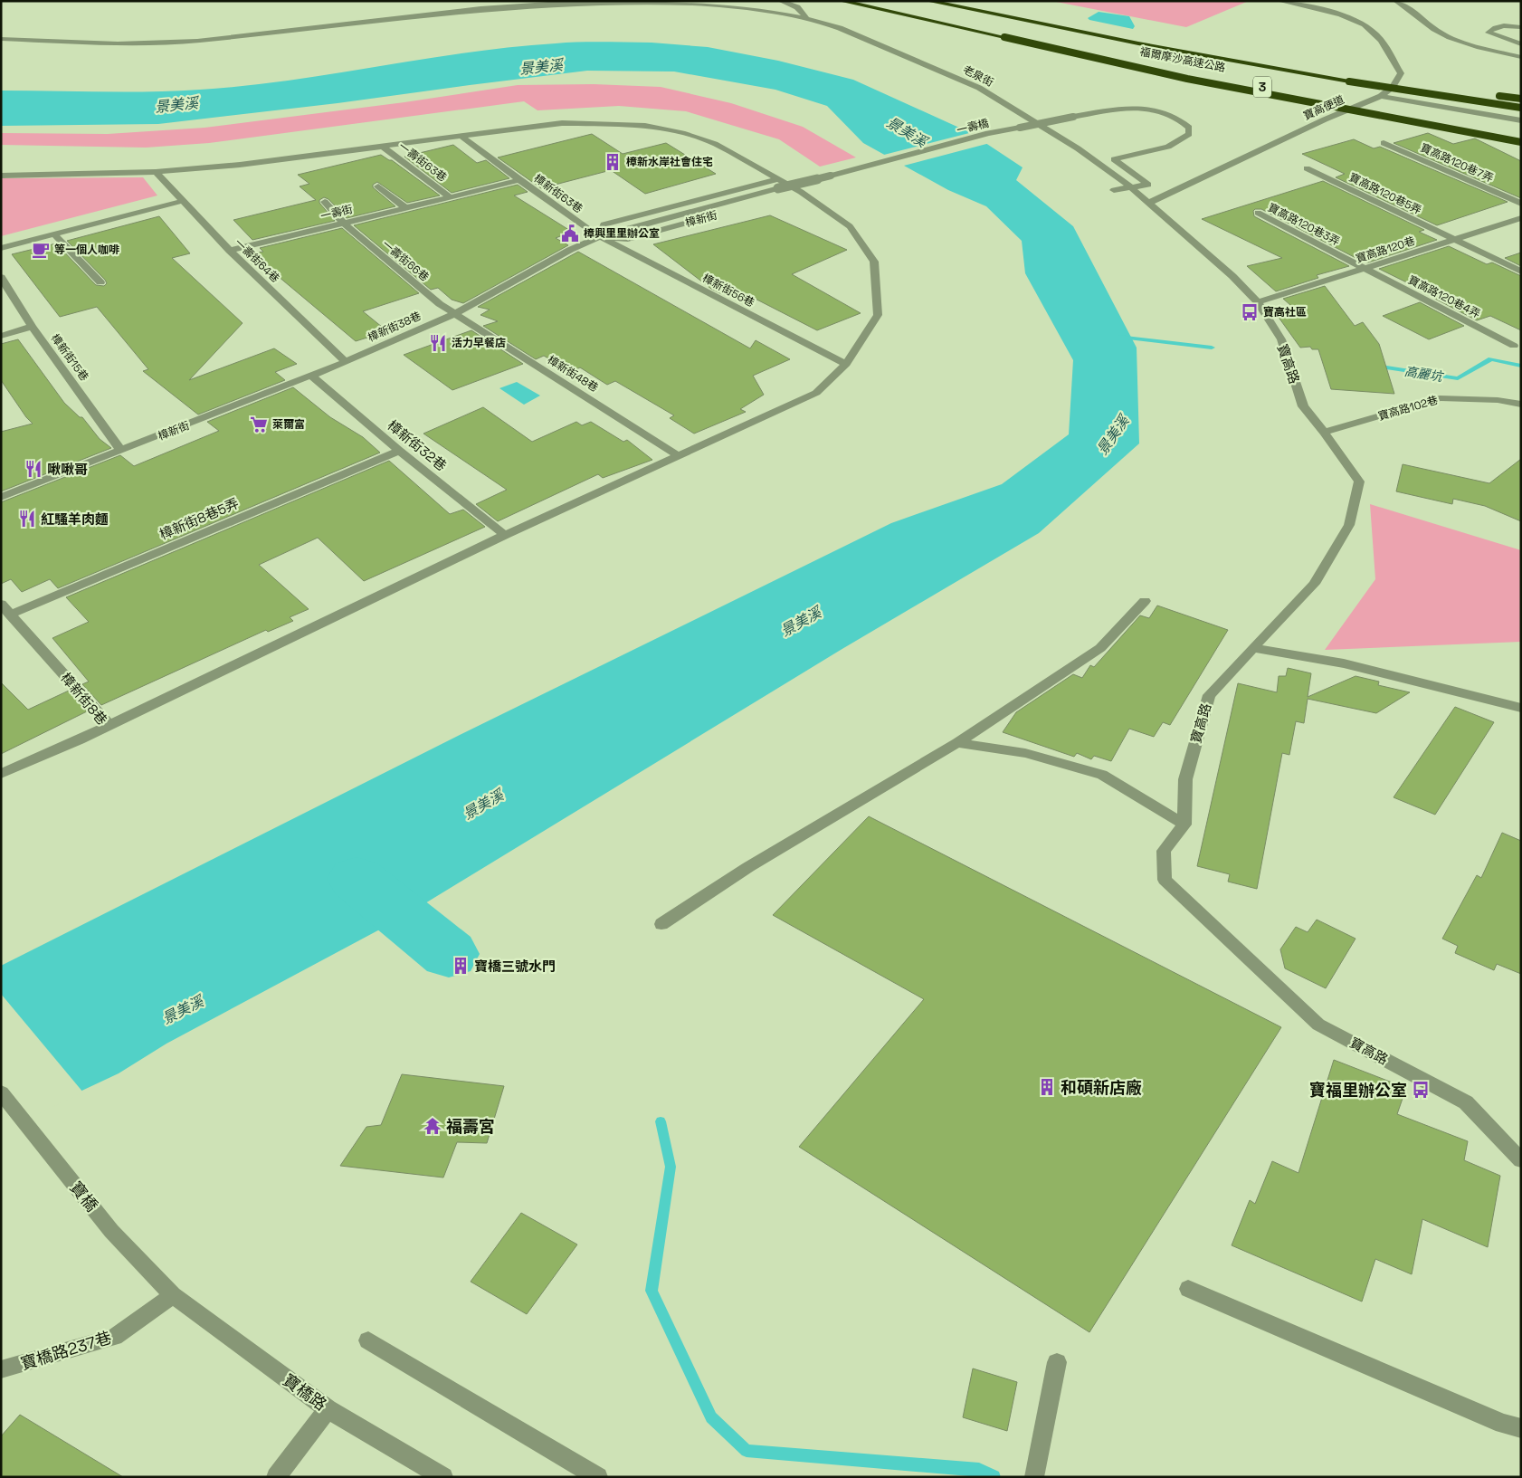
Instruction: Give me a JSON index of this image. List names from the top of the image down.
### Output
{
  "streets": {
    "highway": ["福爾摩沙高速公路", "3"],
    "street": [
      "老泉街",
      "寶高便道",
      "一壽橋",
      "一壽街63巷",
      "寶高路120巷7弄",
      "樟新街63巷",
      "寶高路120巷5弄",
      "一壽街",
      "樟新街",
      "寶高路120巷3弄",
      "寶高路120巷",
      "一壽街64巷",
      "一壽街66巷",
      "樟新街56巷",
      "寶高路120巷4弄",
      "樟新街38巷",
      "樟新街15巷",
      "寶高路",
      "樟新街48巷",
      "寶高路102巷",
      "樟新街32巷",
      "樟新街8巷5弄",
      "樟新街8巷",
      "寶橋",
      "寶橋路237巷",
      "寶橋路"
    ]
  },
  "crossings": [
    ["老泉街", "寶高便道"],
    ["老泉街", "一壽橋"],
    ["老泉街", "寶高路"],
    ["寶高便道", "寶高路"],
    ["一壽橋", "樟新街63巷"],
    ["一壽橋", "樟新街"],
    ["一壽橋", "樟新街56巷"],
    ["一壽街63巷", "樟新街63巷"],
    ["一壽街63巷", "一壽街"],
    ["樟新街63巷", "一壽街"],
    ["樟新街63巷", "樟新街"],
    ["樟新街63巷", "樟新街56巷"],
    ["寶高路120巷5弄", "寶高路120巷"],
    ["一壽街", "一壽街64巷"],
    ["一壽街", "一壽街66巷"],
    ["樟新街", "一壽街64巷"],
    ["樟新街", "一壽街66巷"],
    ["樟新街", "樟新街56巷"],
    ["樟新街", "樟新街38巷"],
    ["樟新街", "樟新街15巷"],
    ["樟新街", "樟新街48巷"],
    ["樟新街", "樟新街32巷"],
    ["寶高路120巷3弄", "寶高路120巷"],
    ["寶高路120巷3弄", "寶高路120巷4弄"],
    ["寶高路120巷", "寶高路120巷4弄"],
    ["寶高路120巷", "寶高路"],
    ["一壽街64巷", "樟新街38巷"],
    ["一壽街66巷", "樟新街38巷"],
    ["一壽街66巷", "樟新街48巷"],
    ["樟新街38巷", "樟新街48巷"],
    ["寶高路", "寶高路102巷"],
    ["樟新街32巷", "樟新街8巷5弄"],
    ["樟新街8巷5弄", "樟新街8巷"],
    ["寶橋", "寶橋路237巷"],
    ["寶橋", "寶橋路"],
    ["寶橋路237巷", "寶橋路"]
  ],
  "water": ["景美溪", "高麗坑"],
  "places": {
    "building": ["樟新水岸社會住宅", "寶橋三號水門", "和碩新店廠"],
    "public building": ["樟興里里辦公室"],
    "cafe": ["等一個人咖啡"],
    "bus stop": ["寶高社區", "寶福里辦公室"],
    "restaurant": ["活力早餐店", "啾啾哥", "紅騷羊肉麵"],
    "supermarket": ["萊爾富"],
    "temple": ["福壽宮"]
  }
}
